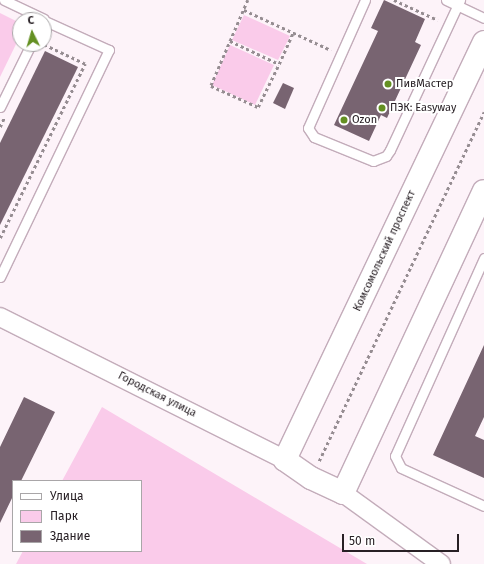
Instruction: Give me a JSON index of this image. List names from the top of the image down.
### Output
{
  "streets": {
    "main road": ["Комсомольский проспект", "Городская улица"]
  },
  "crossings": [
    ["Комсомольский проспект", "Городская улица"]
  ],
  "places": ["ПивМастер", "ПЭК: Easyway", "Ozon"],
  "legend": ["Улица", "Парк", "Здание"],
  "scale_bar": "50 m",
  "north": "top"
}
